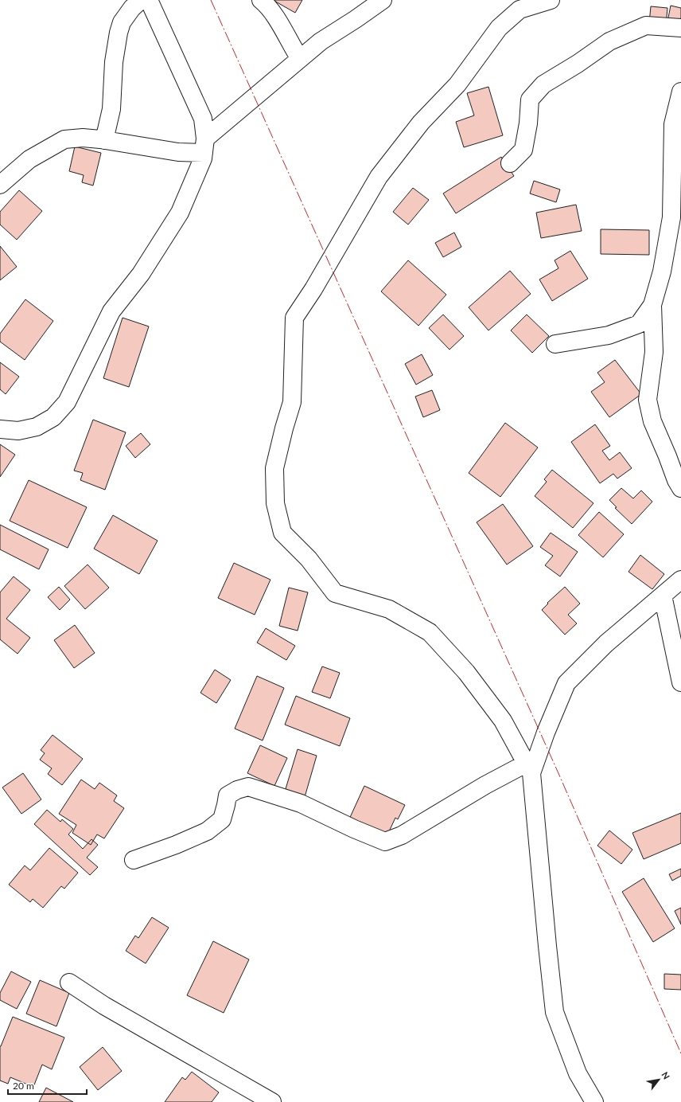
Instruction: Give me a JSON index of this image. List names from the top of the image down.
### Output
{
  "scale_bar": "20 m",
  "north": "top right"
}
